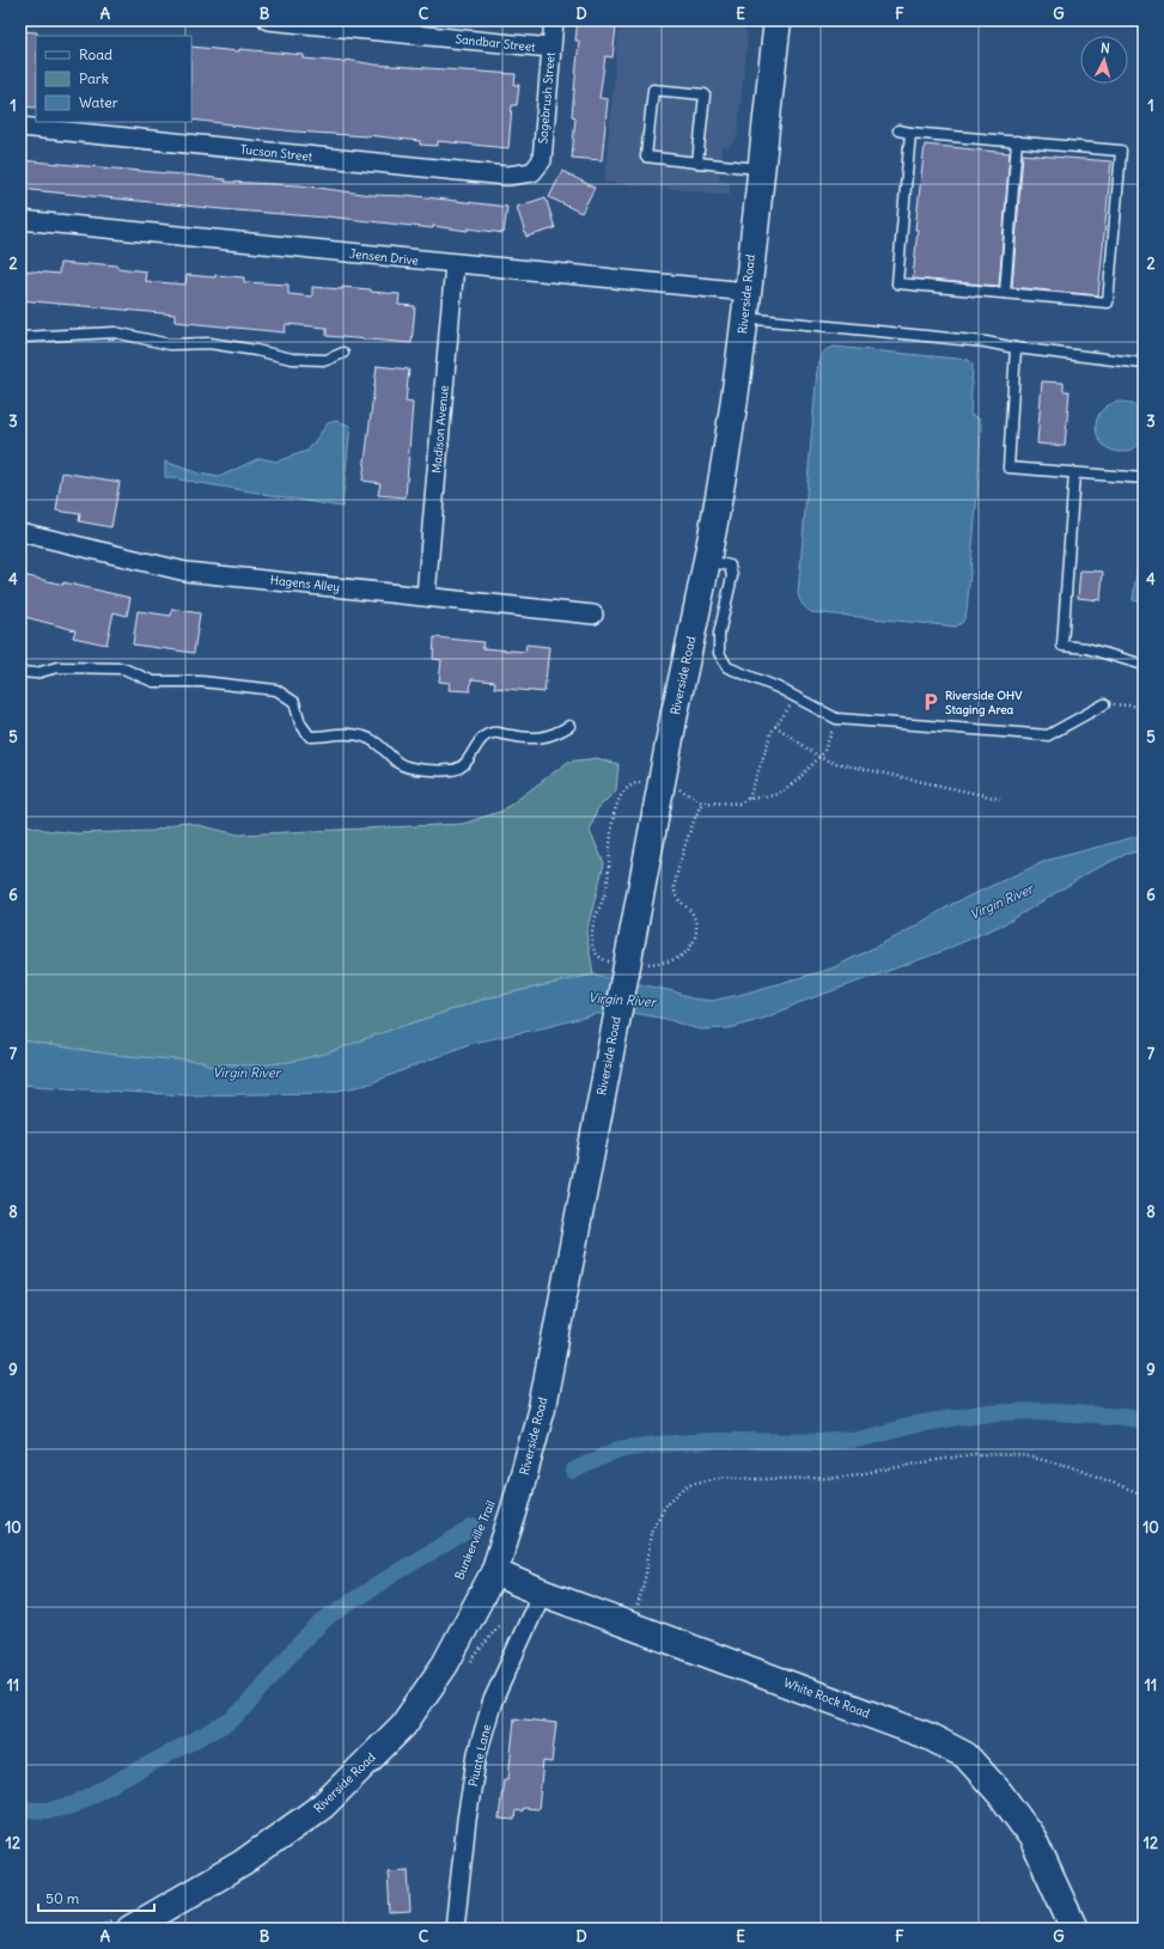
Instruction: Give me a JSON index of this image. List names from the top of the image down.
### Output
{
  "streets": {
    "main road": ["Riverside Road", "White Rock Road"],
    "street": [
      "Sandbar Street",
      "Sagebrush Street",
      "Tucson Street",
      "Jensen Drive",
      "Madison Avenue",
      "Hagens Alley",
      "Piuate Lane"
    ]
  },
  "crossings": [
    ["Sandbar Street", "Sagebrush Street"],
    ["Sagebrush Street", "Tucson Street"],
    ["Jensen Drive", "Riverside Road"],
    ["Jensen Drive", "Madison Avenue"],
    ["Riverside Road", "White Rock Road"],
    ["Madison Avenue", "Hagens Alley"],
    ["White Rock Road", "Piuate Lane"]
  ],
  "water": ["Virgin River"],
  "places": {
    "parking": ["Riverside OHV Staging Area"]
  },
  "legend": ["Road", "Park", "Water"],
  "scale_bar": "50 m",
  "north": "top",
  "grid": {
    "columns": [
      "A",
      "B",
      "C",
      "D",
      "E",
      "F",
      "G"
    ],
    "rows": [
      "1",
      "2",
      "3",
      "4",
      "5",
      "6",
      "7",
      "8",
      "9",
      "10",
      "11",
      "12"
    ]
  }
}
